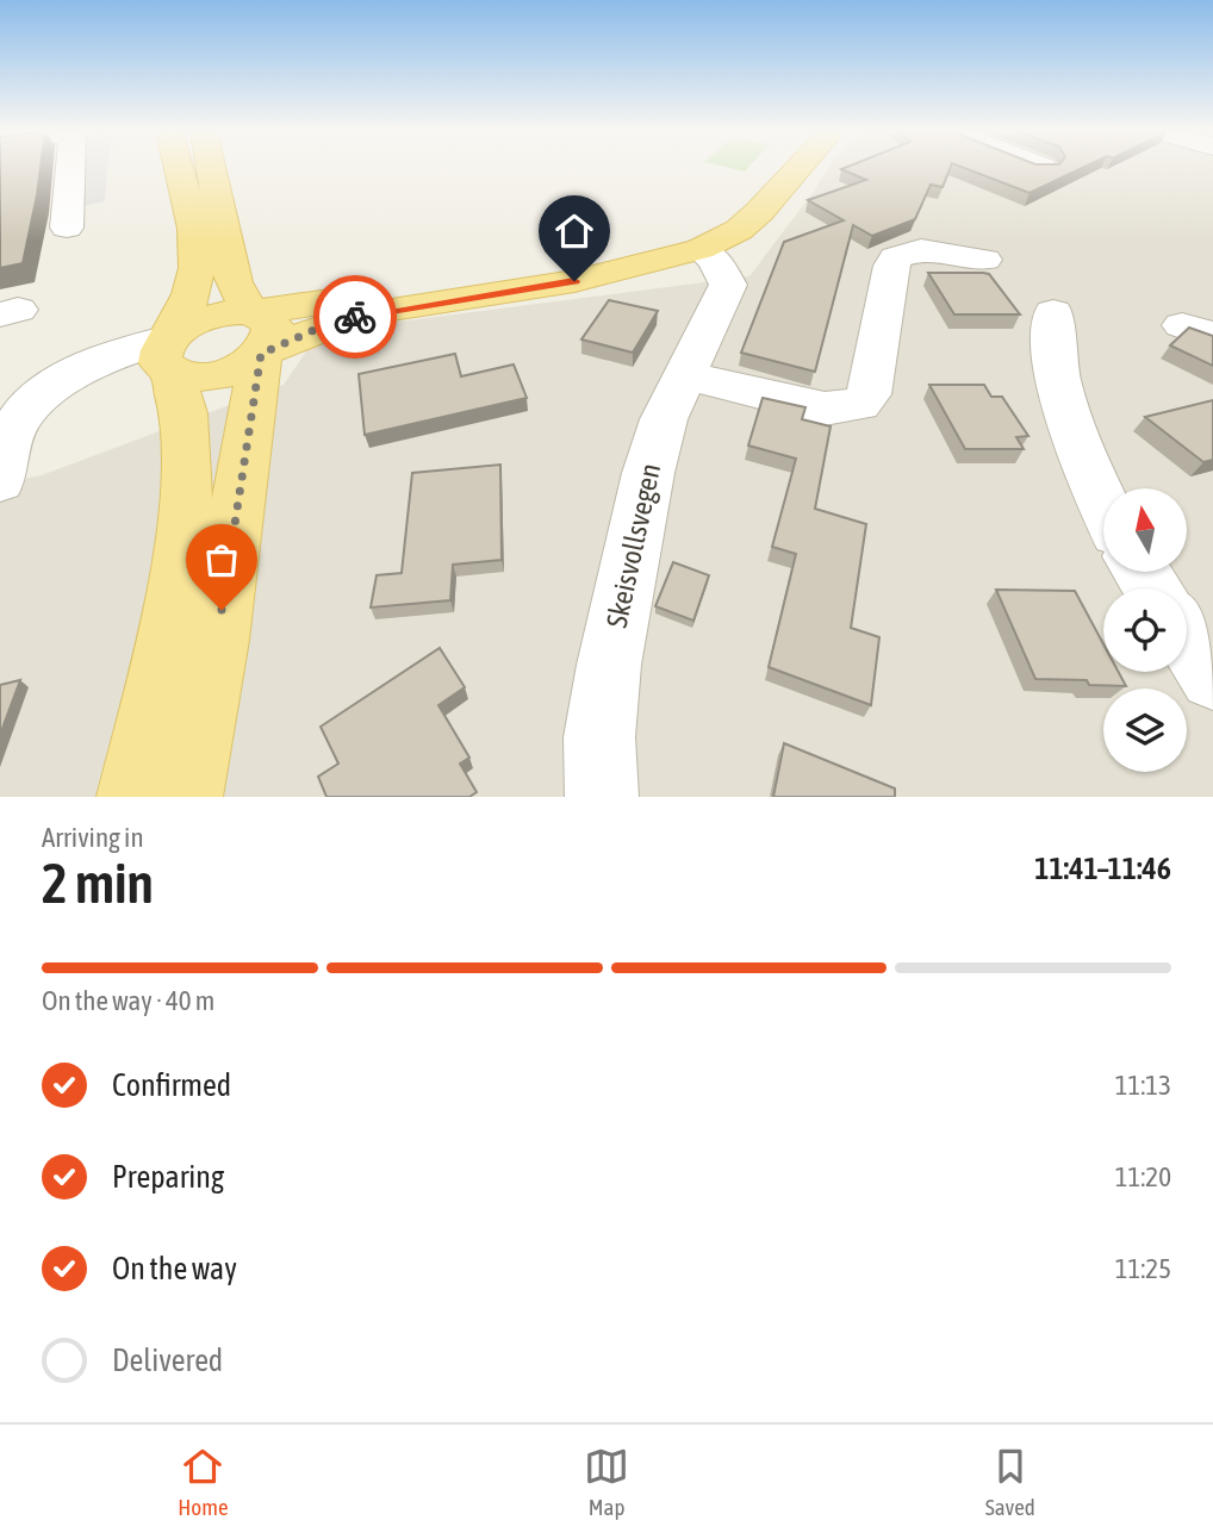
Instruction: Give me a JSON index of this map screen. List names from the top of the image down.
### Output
{
  "streets": {
    "street": ["Skeisvollsvegen"]
  },
  "north": "top",
  "page": {
    "heading": ["2 min", "Arriving in", "11:41–11:46"],
    "bar": "On the way · 40 m",
    "list": [
      ["Confirmed", "11:13"],
      ["Preparing", "11:20"],
      ["On the way", "11:25"],
      "Delivered"
    ],
    "tabs": ["Home", "Map", "Saved"]
  }
}
